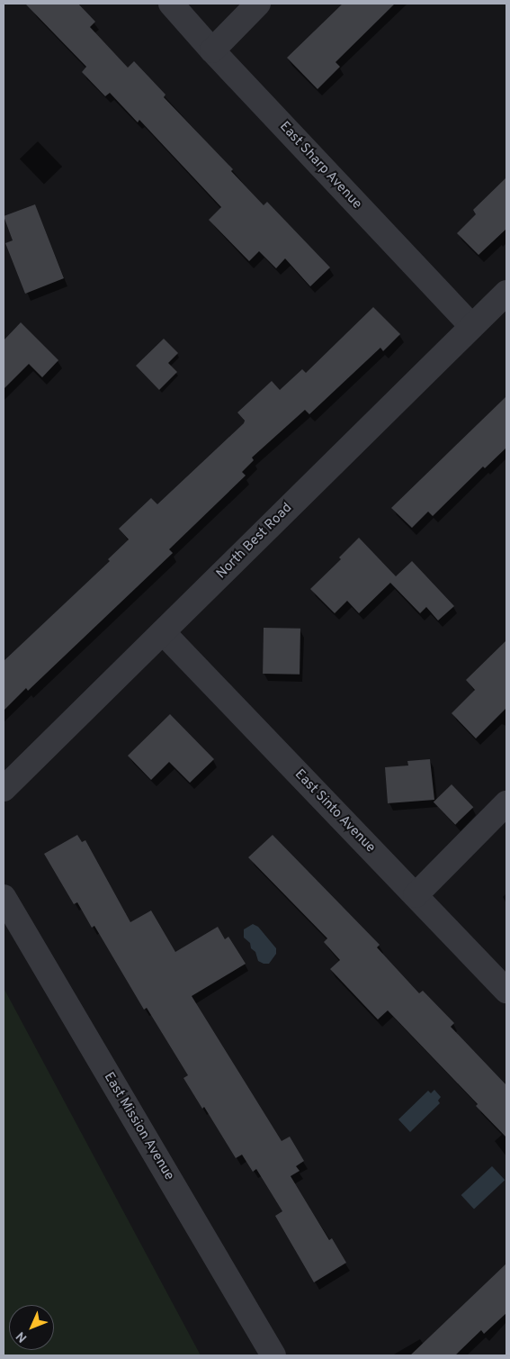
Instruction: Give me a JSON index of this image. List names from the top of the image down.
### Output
{
  "streets": {
    "street": [
      "East Sharp Avenue",
      "North Best Road",
      "East Sinto Avenue",
      "East Mission Avenue"
    ]
  },
  "crossings": [
    ["East Sharp Avenue", "North Best Road"],
    ["North Best Road", "East Sinto Avenue"]
  ],
  "north": "bottom left"
}
